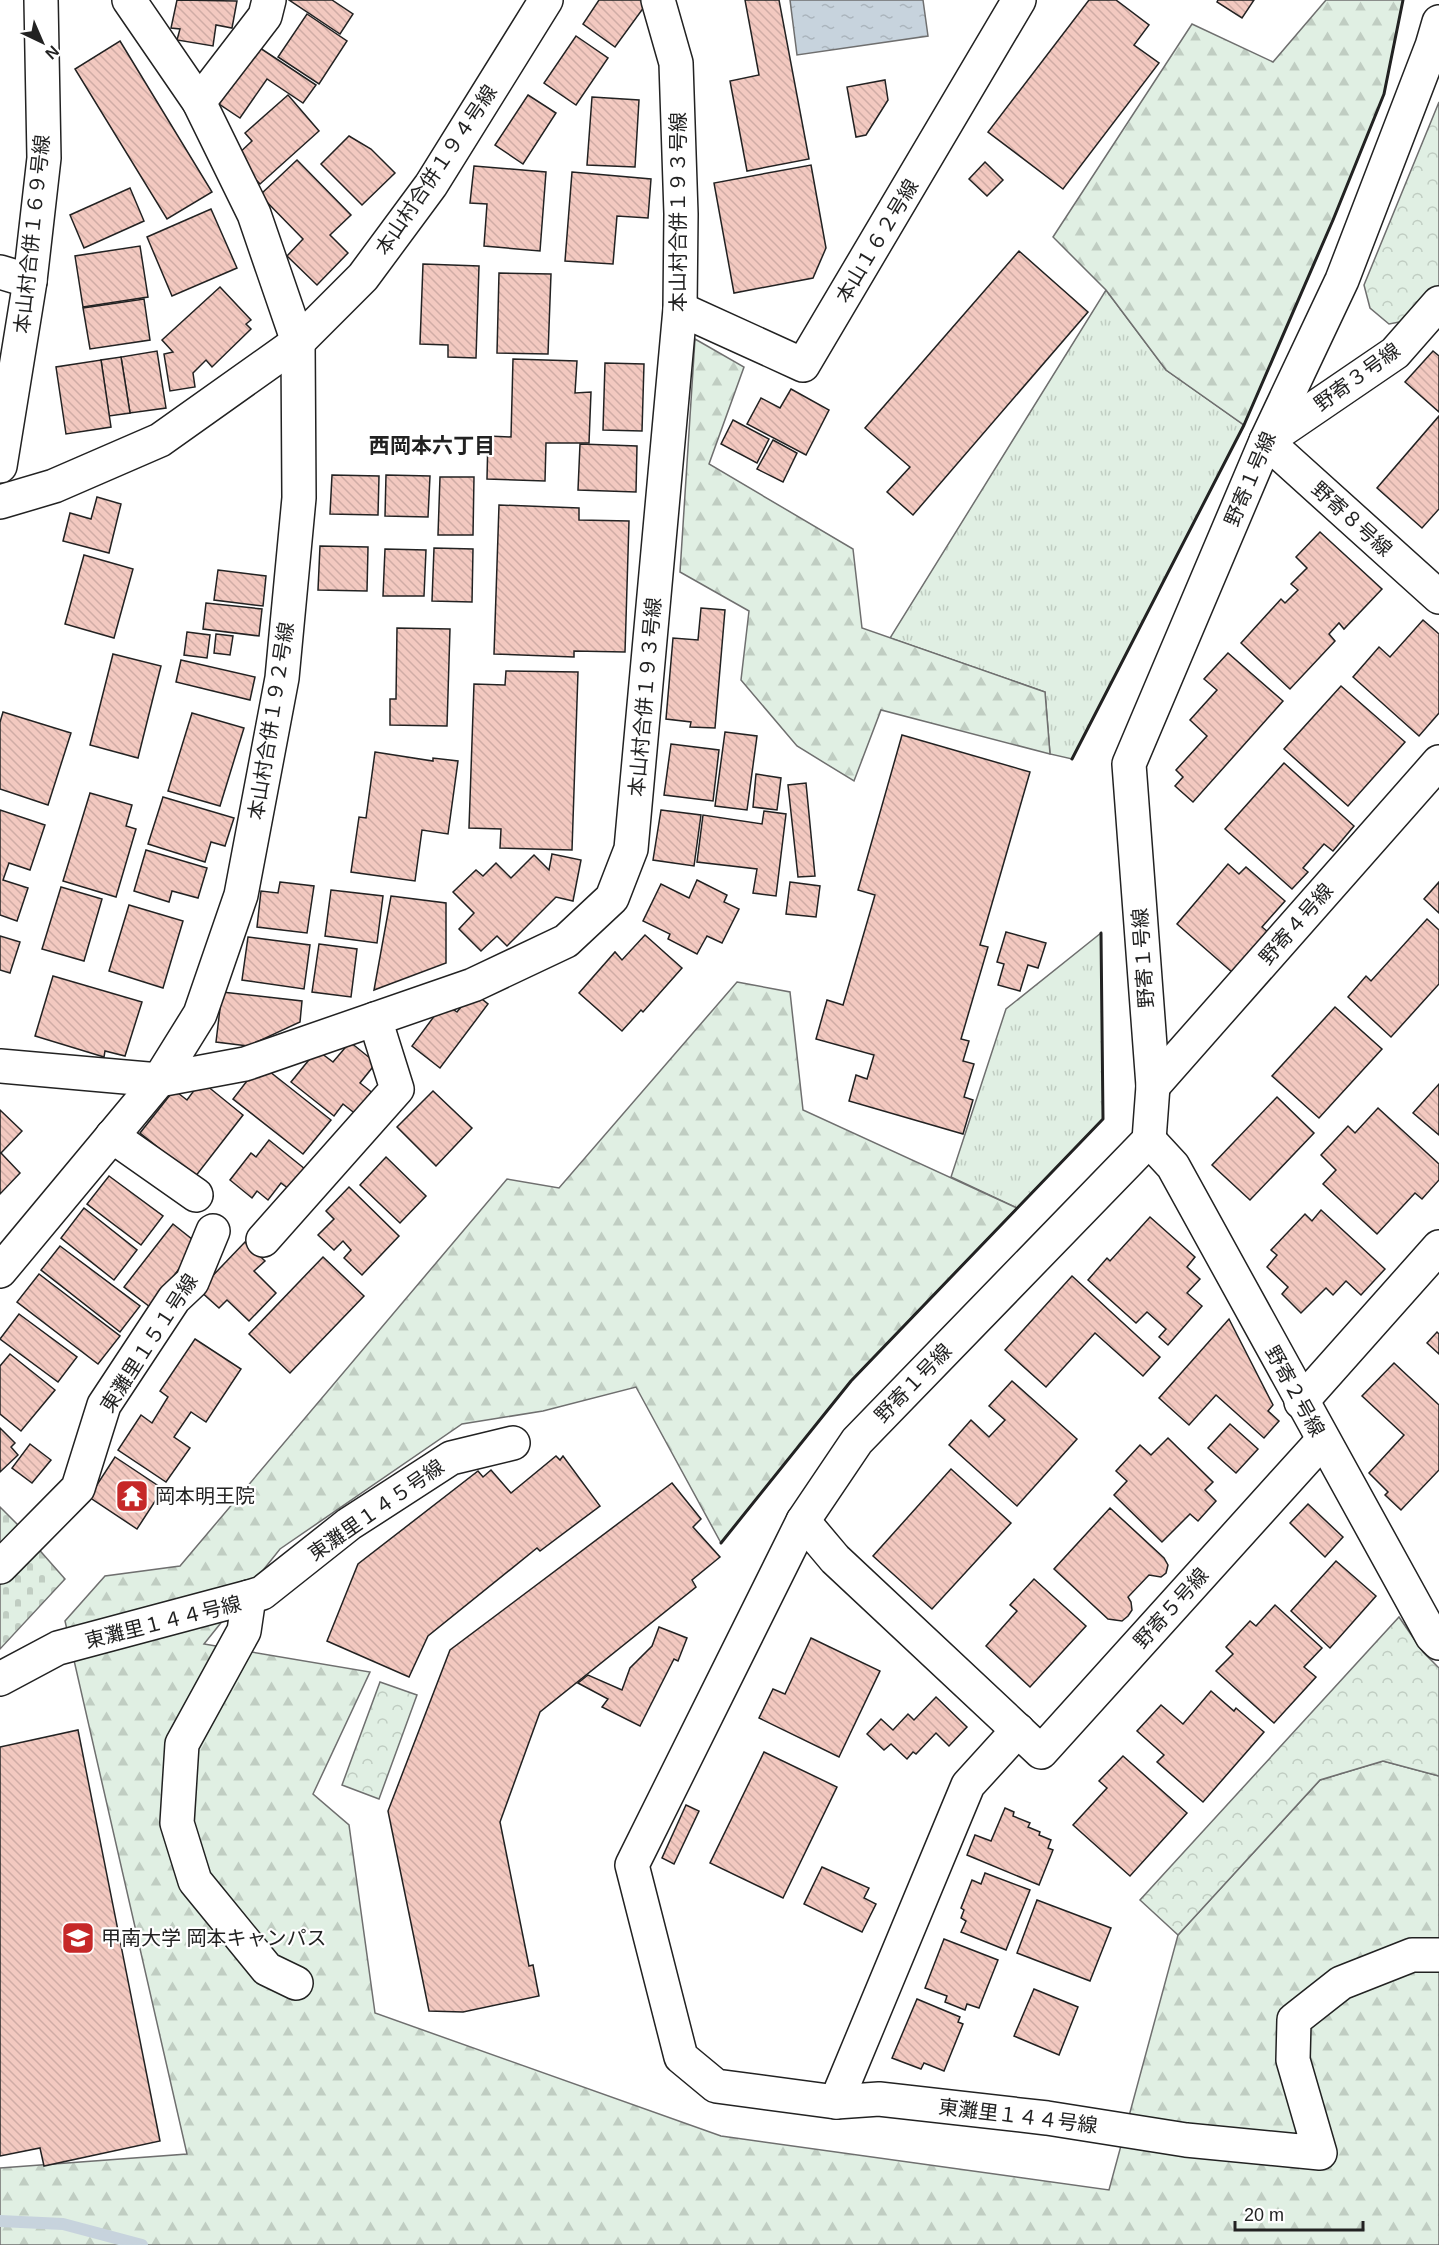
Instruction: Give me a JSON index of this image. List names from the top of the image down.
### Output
{
  "streets": {
    "street": [
      "本山村合併１９４号線",
      "本山村合併１９３号線",
      "本山村合併１６９号線",
      "本山１６２号線",
      "野寄３号線",
      "野寄１号線",
      "野寄８号線",
      "本山村合併１９２号線",
      "野寄４号線",
      "東灘里１５１号線",
      "野寄２号線",
      "東灘里１４５号線",
      "野寄５号線",
      "東灘里１４４号線"
    ]
  },
  "crossings": [
    ["本山村合併１９４号線", "本山村合併１９２号線"],
    ["本山村合併１９３号線", "本山１６２号線"],
    ["本山村合併１９３号線", "本山村合併１９２号線"],
    ["野寄３号線", "野寄１号線"],
    ["野寄３号線", "野寄８号線"],
    ["野寄１号線", "野寄８号線"],
    ["野寄１号線", "野寄４号線"],
    ["野寄１号線", "野寄２号線"],
    ["野寄１号線", "東灘里１４４号線"],
    ["野寄２号線", "野寄５号線"],
    ["東灘里１４５号線", "東灘里１４４号線"]
  ],
  "districts": ["西岡本六丁目"],
  "places": {
    "temple": ["岡本明王院"],
    "school or university": ["甲南大学 岡本キャンパス"]
  },
  "scale_bar": "20 m",
  "north": "bottom right"
}
